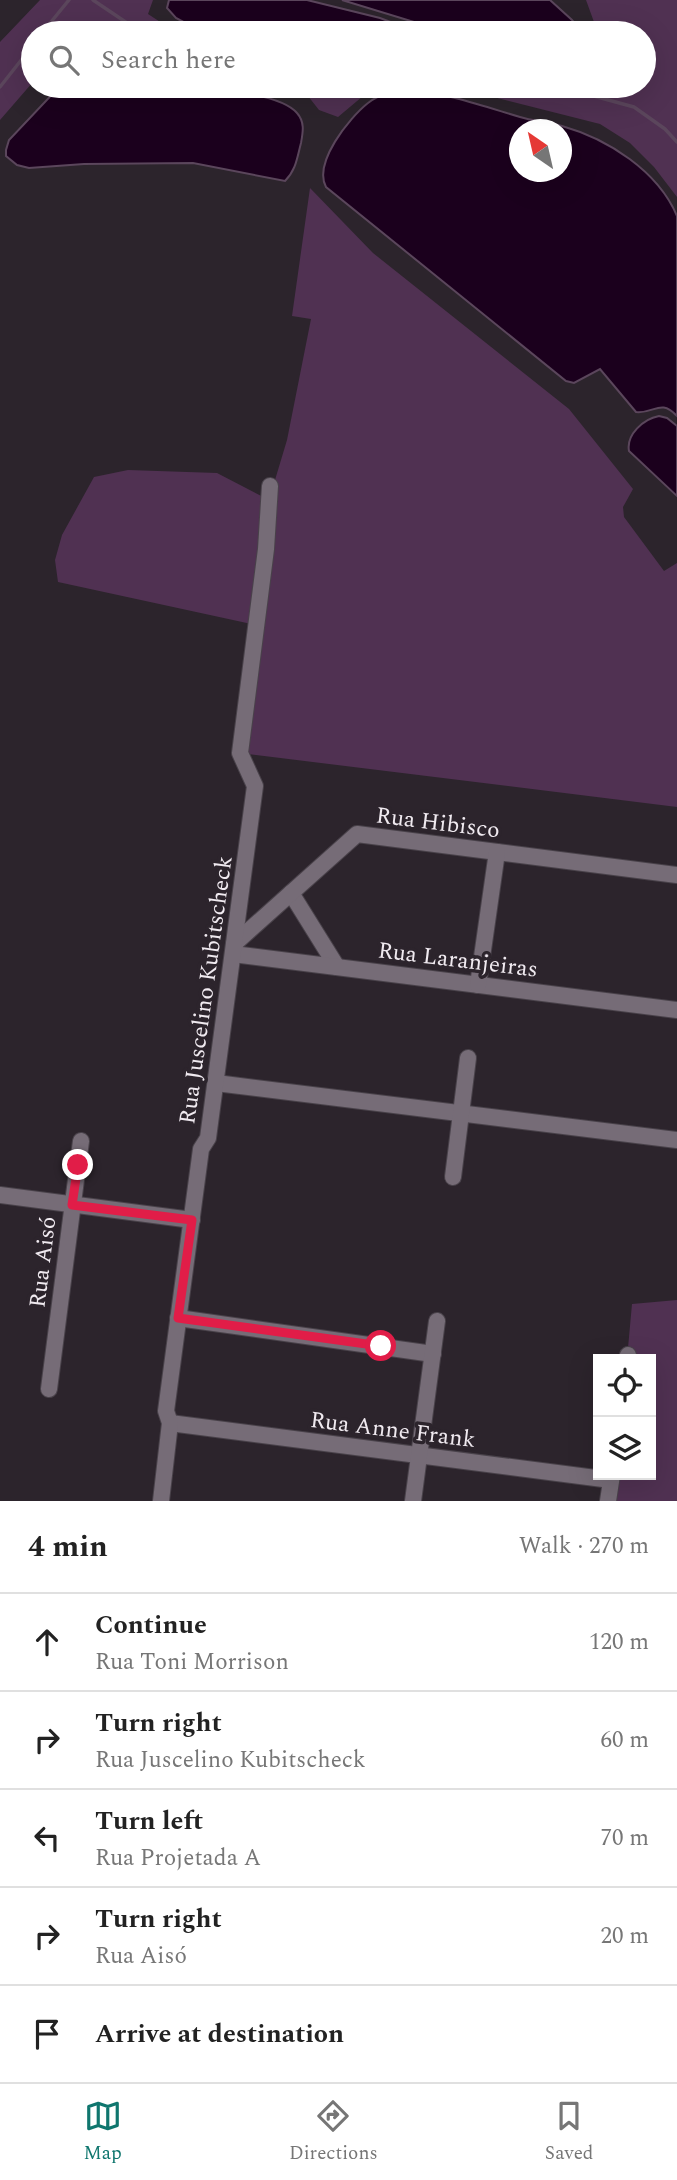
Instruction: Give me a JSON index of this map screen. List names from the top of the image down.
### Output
{
  "streets": {
    "street": [
      "Rua Hibisco",
      "Rua Laranjeiras",
      "Rua Juscelino Kubitscheck",
      "Rua Aisó",
      "Rua Anne Frank"
    ]
  },
  "crossings": [
    ["Rua Hibisco", "Rua Laranjeiras"],
    ["Rua Hibisco", "Rua Juscelino Kubitscheck"],
    ["Rua Laranjeiras", "Rua Juscelino Kubitscheck"],
    ["Rua Juscelino Kubitscheck", "Rua Anne Frank"]
  ],
  "north": "top left",
  "page": {
    "search": "Search here",
    "heading": ["4 min", "Walk · 270 m"],
    "list": [
      ["Continue", "Rua Toni Morrison", "120 m"],
      ["Turn right", "Rua Juscelino Kubitscheck", "60 m"],
      ["Turn left", "Rua Projetada A", "70 m"],
      ["Turn right", "Rua Aisó", "20 m"],
      "Arrive at destination"
    ],
    "nav": ["Map", "Directions", "Saved"]
  }
}
